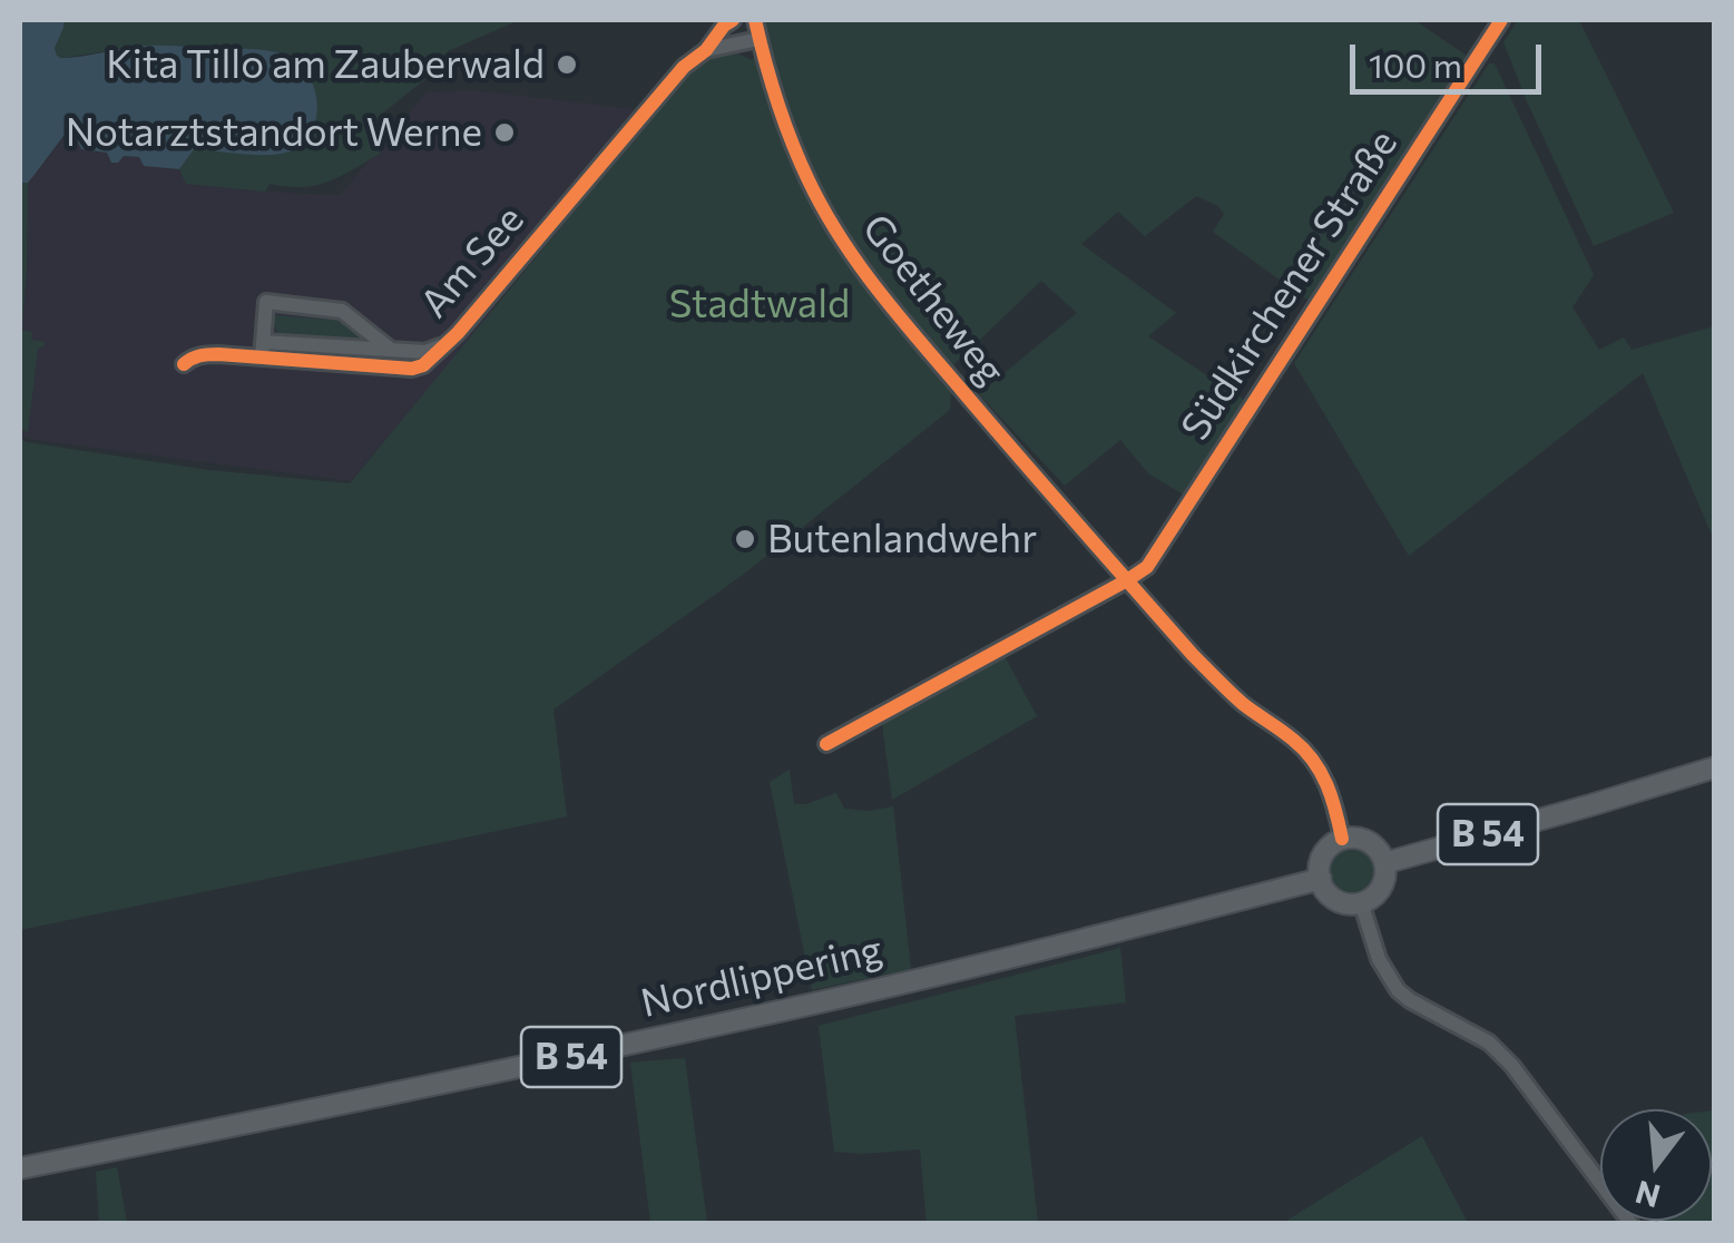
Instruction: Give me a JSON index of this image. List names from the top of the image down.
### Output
{
  "streets": {
    "main road": ["B 54", "Nordlippering"],
    "street": ["Am See", "Südkirchener Straße", "Goetheweg"]
  },
  "crossings": [
    ["Südkirchener Straße", "Goetheweg"],
    ["B 54", "Nordlippering"]
  ],
  "parks": ["Stadtwald"],
  "places": ["Kita Tillo am Zauberwald", "Notarztstandort Werne", "Butenlandwehr"],
  "scale_bar": "100 m",
  "north": "bottom"
}
